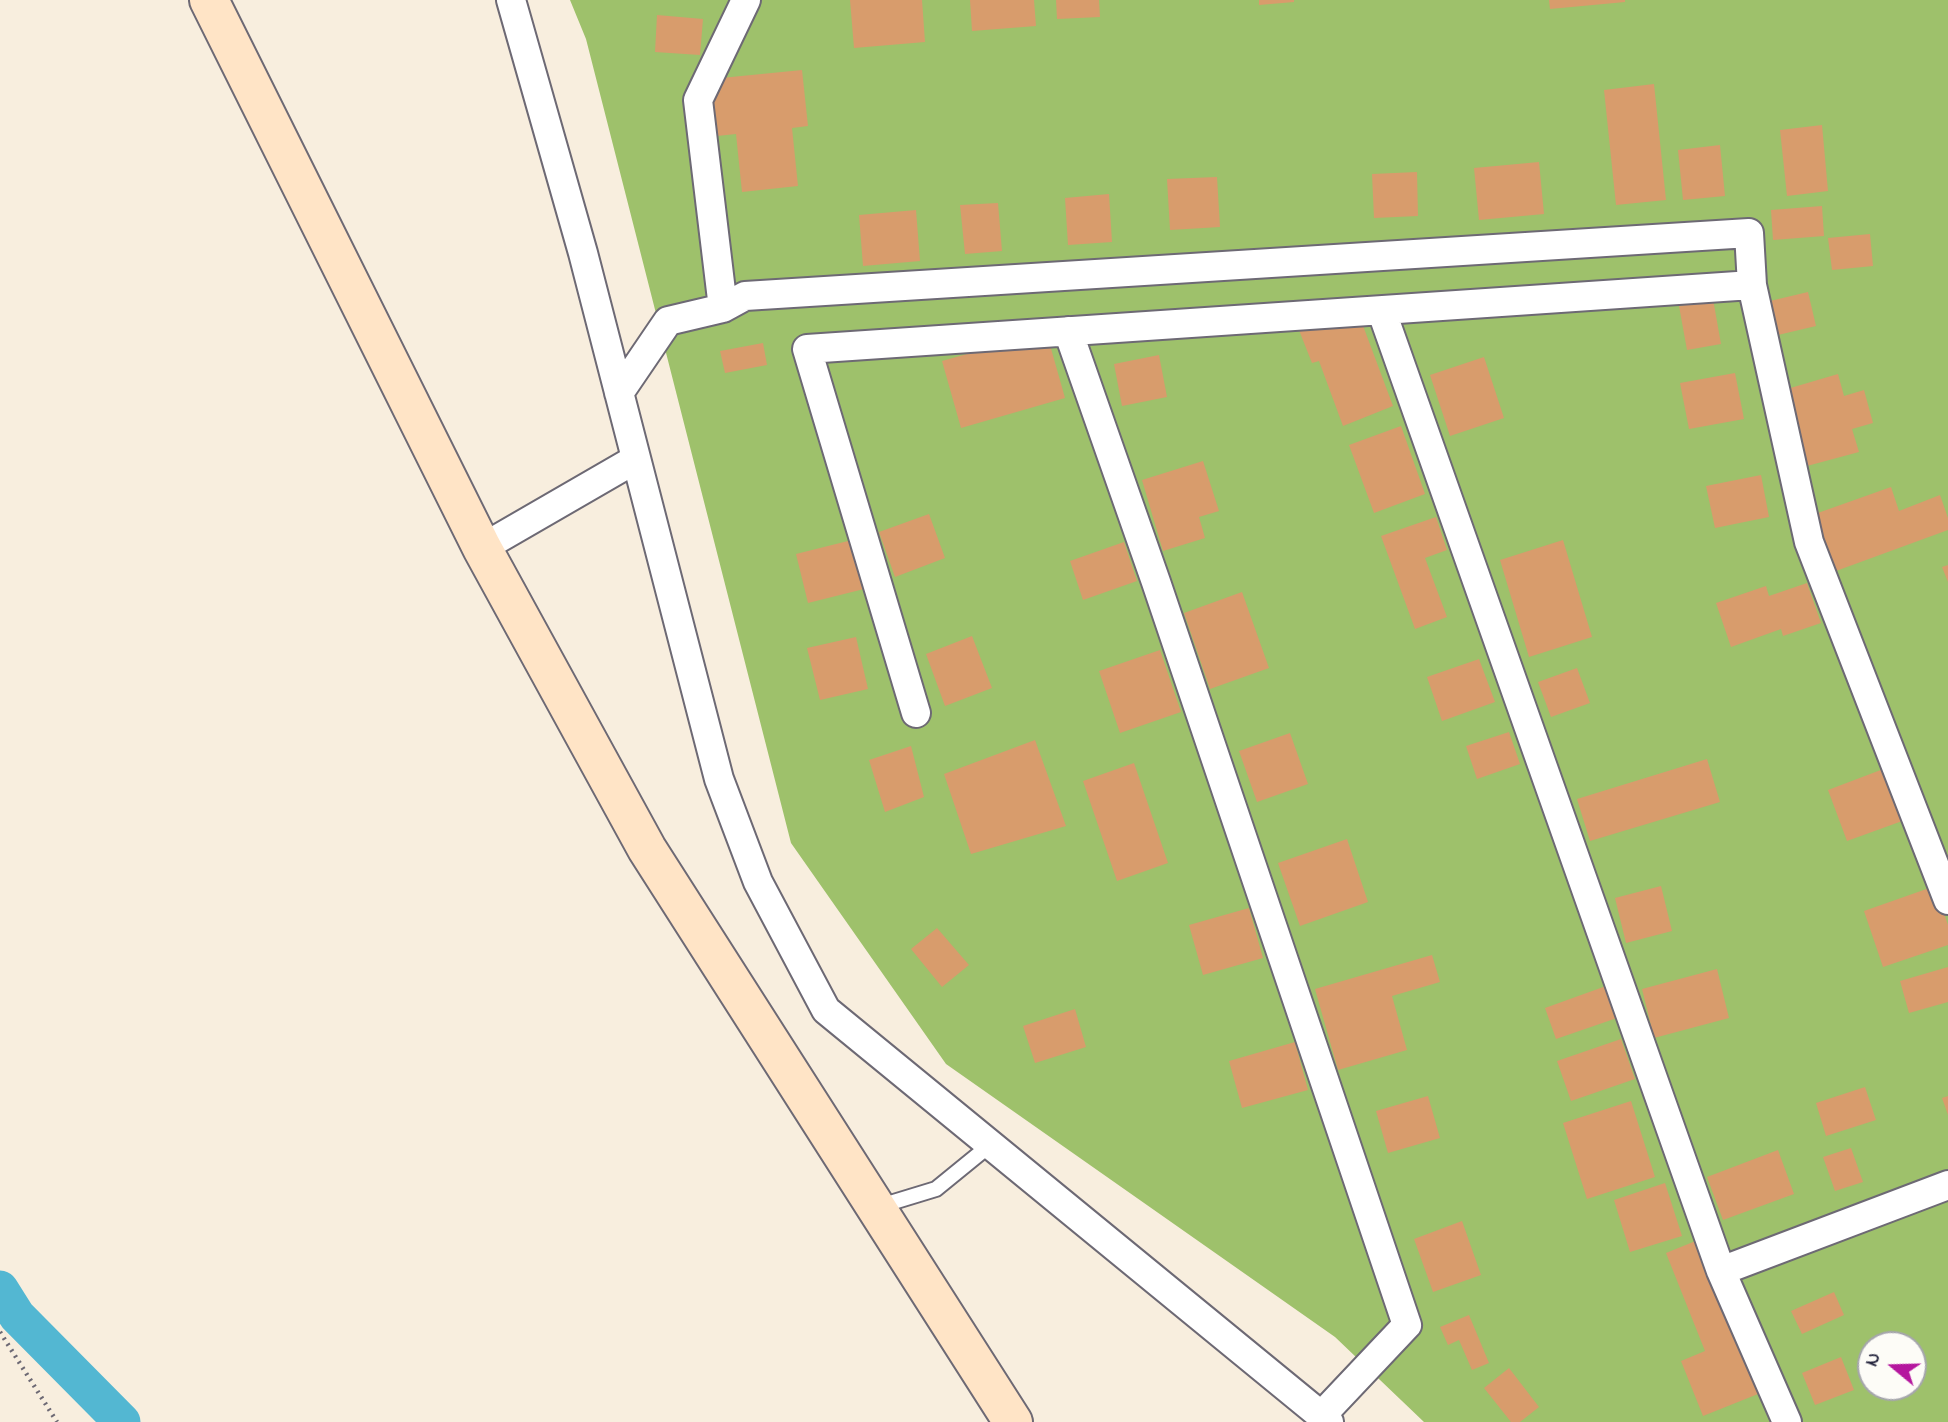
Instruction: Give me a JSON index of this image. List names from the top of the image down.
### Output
{
  "north": "left"
}
